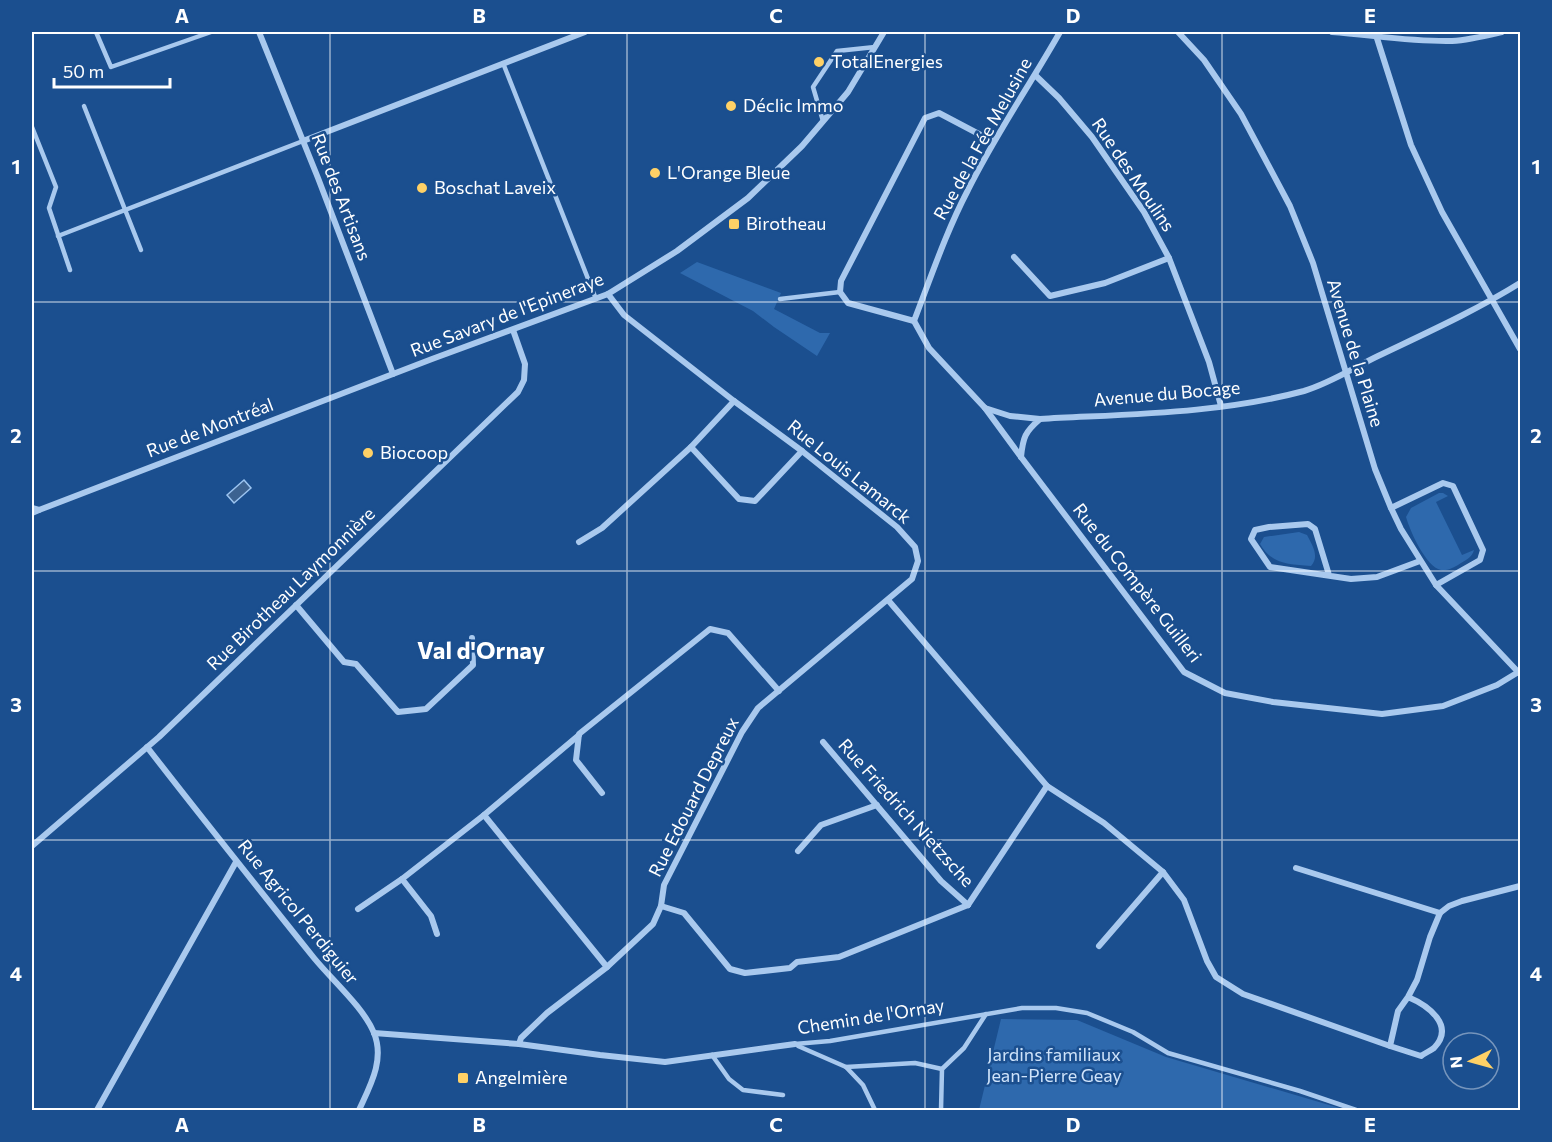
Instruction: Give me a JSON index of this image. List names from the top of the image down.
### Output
{
  "streets": {
    "street": [
      "Rue de la Fée Melusine",
      "Rue des Moulins",
      "Rue des Artisans",
      "Rue Savary de l'Epineraye",
      "Avenue de la Plaine",
      "Avenue du Bocage",
      "Rue de Montréal",
      "Rue Louis Lamarck",
      "Rue du Compère Guilleri",
      "Rue Birotheau Laymonnière",
      "Rue Edouard Depreux",
      "Rue Friedrich Nietzsche",
      "Rue Agricol Perdiguier",
      "Chemin de l'Ornay"
    ]
  },
  "crossings": [
    ["Rue de la Fée Melusine", "Rue des Moulins"],
    ["Rue des Moulins", "Avenue du Bocage"],
    ["Rue des Artisans", "Rue Savary de l'Epineraye"],
    ["Rue des Artisans", "Rue de Montréal"],
    ["Rue Savary de l'Epineraye", "Rue de Montréal"],
    ["Rue Savary de l'Epineraye", "Rue Louis Lamarck"],
    ["Rue Savary de l'Epineraye", "Rue Birotheau Laymonnière"],
    ["Avenue de la Plaine", "Avenue du Bocage"],
    ["Avenue de la Plaine", "Rue du Compère Guilleri"],
    ["Avenue du Bocage", "Rue du Compère Guilleri"],
    ["Rue Louis Lamarck", "Rue Edouard Depreux"],
    ["Rue Birotheau Laymonnière", "Rue Agricol Perdiguier"],
    ["Rue Edouard Depreux", "Chemin de l'Ornay"],
    ["Rue Agricol Perdiguier", "Chemin de l'Ornay"]
  ],
  "districts": ["Val d'Ornay"],
  "parks": ["Jardins familiaux Jean-Pierre Geay"],
  "places": {
    "other": [
      "TotalEnergies",
      "Déclic Immo",
      "L'Orange Bleue",
      "Boschat Laveix",
      "Biocoop"
    ],
    "transit": ["Birotheau", "Angelmière"]
  },
  "scale_bar": "50 m",
  "north": "left",
  "grid": {
    "columns": [
      "A",
      "B",
      "C",
      "D",
      "E"
    ],
    "rows": [
      "1",
      "2",
      "3",
      "4"
    ]
  }
}
